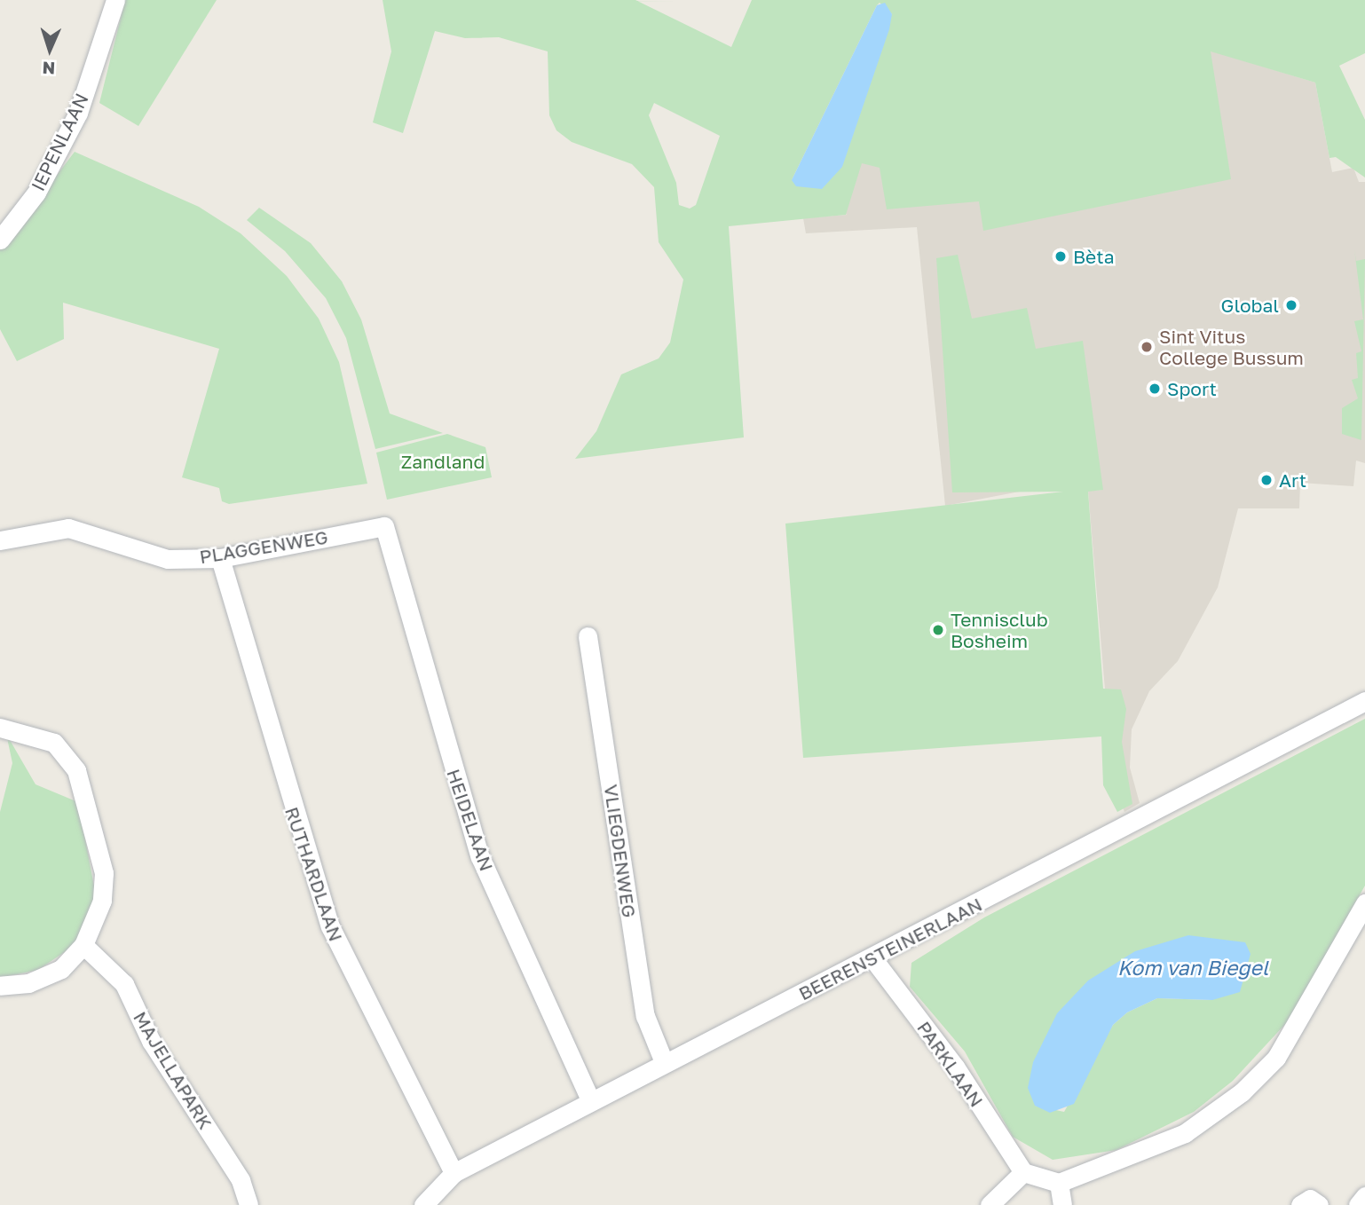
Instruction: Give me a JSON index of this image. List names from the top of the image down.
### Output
{
  "streets": {
    "street": [
      "IEPENLAAN",
      "PLAGGENWEG",
      "HEIDELAAN",
      "VLIEGDENWEG",
      "RUTHARDLAAN",
      "BEERENSTEINERLAAN",
      "PARKLAAN",
      "MAJELLAPARK"
    ]
  },
  "crossings": [
    ["PLAGGENWEG", "HEIDELAAN"],
    ["PLAGGENWEG", "RUTHARDLAAN"],
    ["HEIDELAAN", "BEERENSTEINERLAAN"],
    ["VLIEGDENWEG", "BEERENSTEINERLAAN"],
    ["RUTHARDLAAN", "BEERENSTEINERLAAN"],
    ["BEERENSTEINERLAAN", "PARKLAAN"]
  ],
  "water": ["Kom van Biegel"],
  "parks": ["Zandland"],
  "places": [
    "Bèta",
    "Global",
    "Sint Vitus College Bussum",
    "Sport",
    "Art",
    "Tennisclub Bosheim"
  ],
  "north": "bottom"
}
